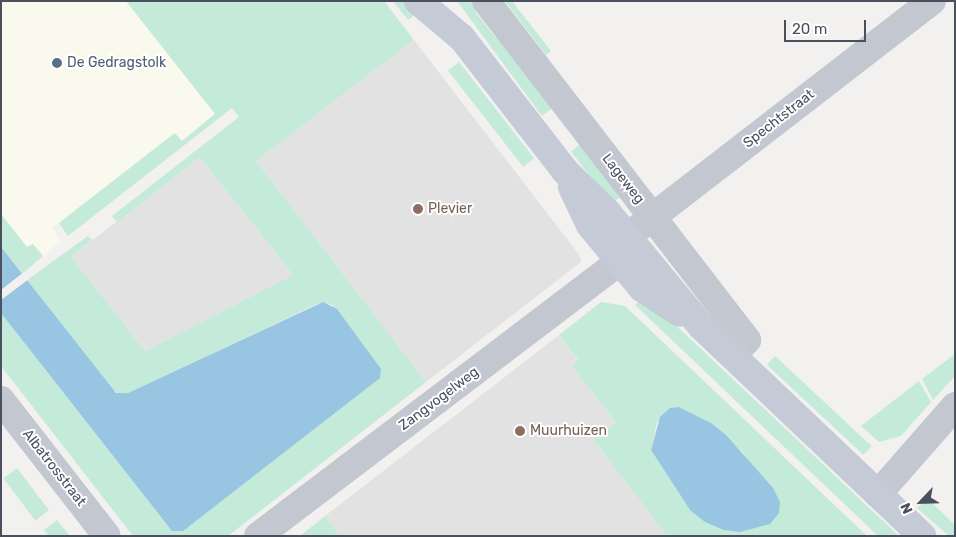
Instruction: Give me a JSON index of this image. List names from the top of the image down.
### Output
{
  "streets": {
    "street": [
      "Spechtstraat",
      "Lageweg",
      "Zangvogelweg",
      "Albatrosstraat"
    ]
  },
  "crossings": [
    ["Spechtstraat", "Lageweg"],
    ["Spechtstraat", "Zangvogelweg"]
  ],
  "places": ["De Gedragstolk", "Plevier", "Muurhuizen"],
  "scale_bar": "20 m",
  "north": "bottom left"
}
